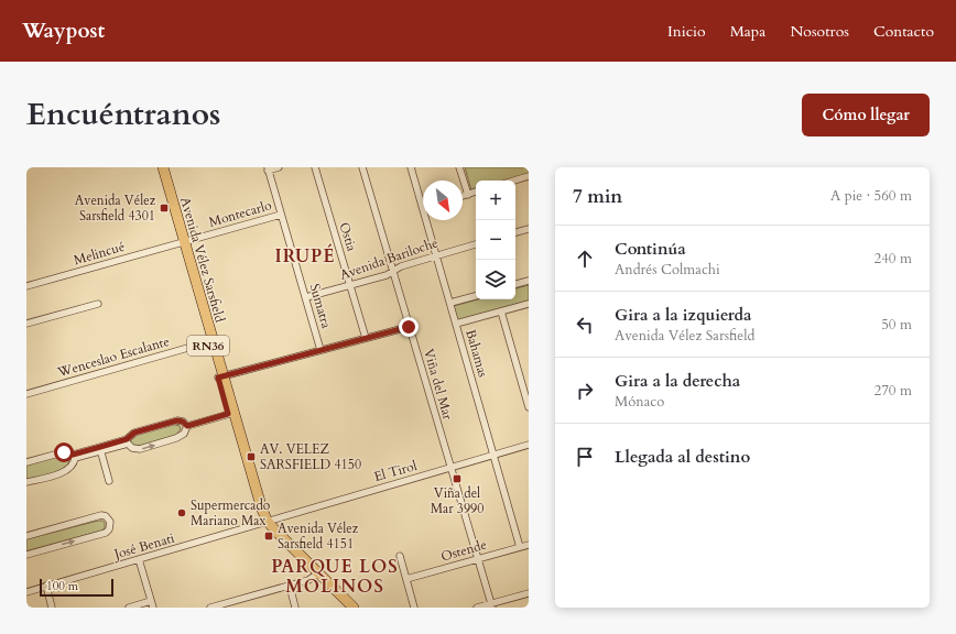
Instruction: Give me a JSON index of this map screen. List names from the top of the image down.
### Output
{
  "streets": {
    "main road": ["Avenida Vélez Sarsfield", "RN36"],
    "street": [
      "Montecarlo",
      "Ostia",
      "Melincué",
      "Avenida Bariloche",
      "Sumatra",
      "Bahamas",
      "Wenceslao Escalante",
      "Viña del Mar",
      "El Tirol",
      "José Benati",
      "Ostende"
    ]
  },
  "crossings": [
    ["Montecarlo", "Melincué"],
    ["Montecarlo", "Avenida Vélez Sarsfield"],
    ["Montecarlo", "Sumatra"],
    ["Ostia", "Avenida Bariloche"],
    ["Melincué", "Avenida Vélez Sarsfield"],
    ["Avenida Bariloche", "Sumatra"],
    ["Avenida Bariloche", "Bahamas"],
    ["Avenida Bariloche", "Viña del Mar"],
    ["Avenida Vélez Sarsfield", "Wenceslao Escalante"],
    ["Avenida Vélez Sarsfield", "El Tirol"],
    ["Avenida Vélez Sarsfield", "José Benati"],
    ["Bahamas", "El Tirol"],
    ["Bahamas", "Ostende"],
    ["Viña del Mar", "El Tirol"],
    ["Viña del Mar", "Ostende"],
    ["El Tirol", "José Benati"]
  ],
  "districts": ["IRUPÉ", "PARQUE LOS MOLINOS"],
  "places": {
    "transit": [
      "Avenida Vélez Sarsfield 4301",
      "AV. VELEZ SARSFIELD 4150",
      "Viña del Mar 3990",
      "Avenida Vélez Sarsfield 4151"
    ],
    "other": ["Supermercado Mariano Max"]
  },
  "scale_bar": "100 m",
  "north": "bottom right",
  "page": {
    "header": "Waypost",
    "nav": [
      "Inicio",
      "Mapa",
      "Nosotros",
      "Contacto"
    ],
    "title": "Encuéntranos",
    "buttons": "Cómo llegar",
    "heading": ["7 min", "A pie · 560 m"],
    "map_buttons": ["+", "−"],
    "list": [
      ["Continúa", "Andrés Colmachi", "240 m"],
      ["Gira a la izquierda", "Avenida Vélez Sarsfield", "50 m"],
      ["Gira a la derecha", "Mónaco", "270 m"],
      "Llegada al destino"
    ],
    "scale": "100 m"
  }
}
